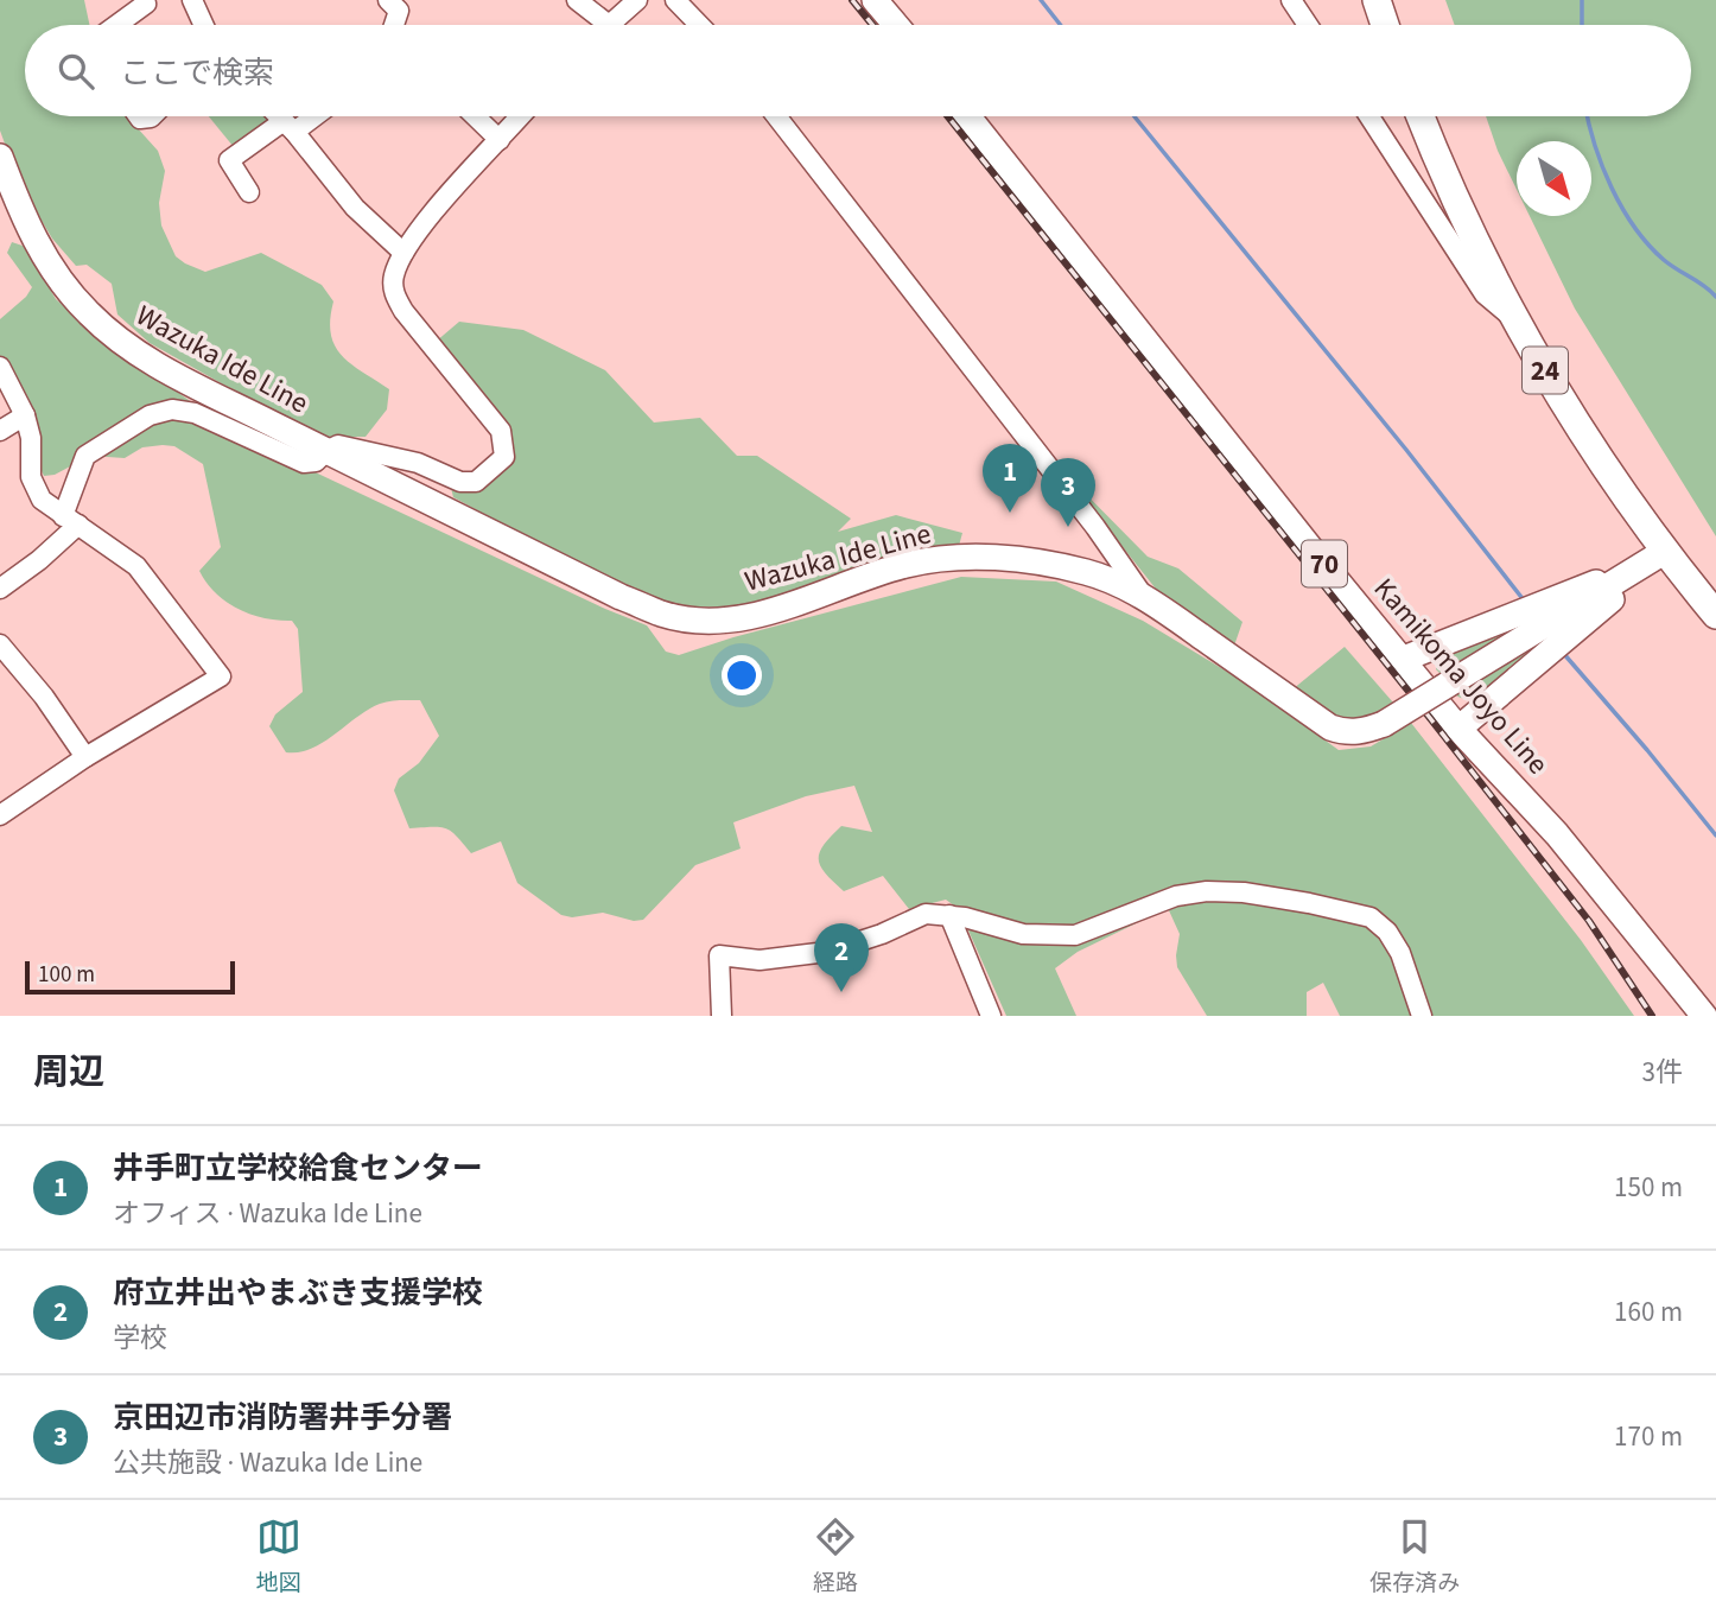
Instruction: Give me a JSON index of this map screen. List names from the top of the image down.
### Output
{
  "streets": {
    "highway": ["24"],
    "main road": ["Wazuka Ide Line", "70", "Kamikoma Joyo Line"]
  },
  "crossings": [
    ["Wazuka Ide Line", "24"]
  ],
  "scale_bar": "100 m",
  "north": "bottom right",
  "page": {
    "search": "ここで検索",
    "pins": ["1", "3", "2"],
    "scale": "100 m",
    "heading": ["周辺", "3件"],
    "list": [
      {
        "mark": "1",
        "name": "井手町立学校給食センター",
        "note": "オフィス · Wazuka Ide Line",
        "value": "150 m"
      },
      {
        "mark": "2",
        "name": "府立井出やまぶき支援学校",
        "note": "学校",
        "value": "160 m"
      },
      {
        "mark": "3",
        "name": "京田辺市消防署井手分署",
        "note": "公共施設 · Wazuka Ide Line",
        "value": "170 m"
      }
    ],
    "nav": ["地図", "経路", "保存済み"]
  }
}
